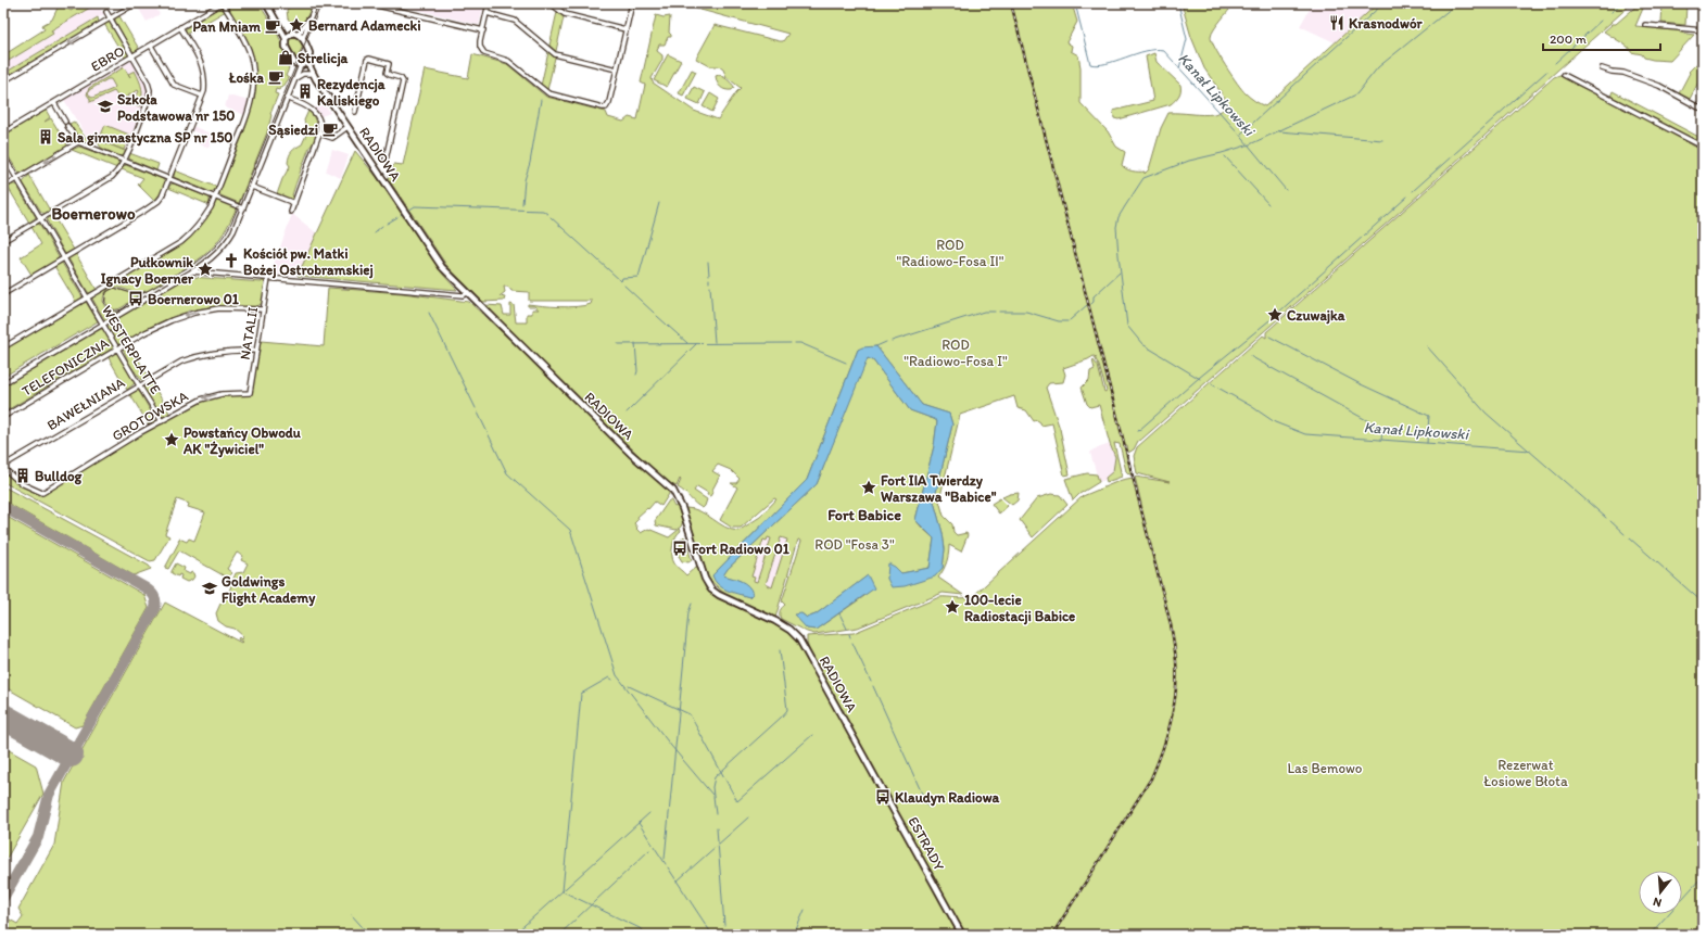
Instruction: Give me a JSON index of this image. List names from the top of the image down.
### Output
{
  "streets": {
    "main road": ["RADIOWA", "ESTRADY"],
    "street": [
      "EBRO",
      "NATALII",
      "WESTERPLATTE",
      "TELEFONICZNA",
      "BAWEŁNIANA",
      "GROTOWSKA"
    ]
  },
  "crossings": [
    ["RADIOWA", "ESTRADY"],
    ["NATALII", "TELEFONICZNA"],
    ["NATALII", "BAWEŁNIANA"],
    ["NATALII", "GROTOWSKA"],
    ["WESTERPLATTE", "TELEFONICZNA"],
    ["WESTERPLATTE", "BAWEŁNIANA"],
    ["WESTERPLATTE", "GROTOWSKA"],
    ["BAWEŁNIANA", "GROTOWSKA"]
  ],
  "districts": ["Boernerowo", "Fort Babice"],
  "water": ["Kanał Lipkowski"],
  "parks": [
    "ROD \"Radiowo-Fosa II\"",
    "ROD \"Radiowo-Fosa I\"",
    "ROD \"Fosa 3\"",
    "Rezerwat Łosiowe Błota",
    "Las Bemowo"
  ],
  "places": {
    "restaurant": ["Krasnodwór"],
    "place": [
      "Bernard Adamecki",
      "Pułkownik Ignacy Boerner",
      "Czuwajka",
      "Powstańcy Obwodu AK \"Żywiciel\"",
      "Fort IIA Twierdzy Warszawa \"Babice\"",
      "100-lecie Radiostacji Babice"
    ],
    "cafe": ["Pan Mniam", "Łośka", "Sąsiedzi"],
    "shop": ["Strelicja"],
    "building": ["Rezydencja Kaliskiego", "Sala gimnastyczna SP nr 150", "Bulldog"],
    "school or university": ["Szkoła Podstawowa nr 150", "Goldwings Flight Academy"],
    "church": ["Kościół pw. Matki Bożej Ostrobramskiej"],
    "bus stop": ["Boernerowo 01", "Fort Radiowo 01", "Klaudyn Radiowa"]
  },
  "scale_bar": "200 m",
  "north": "bottom"
}
